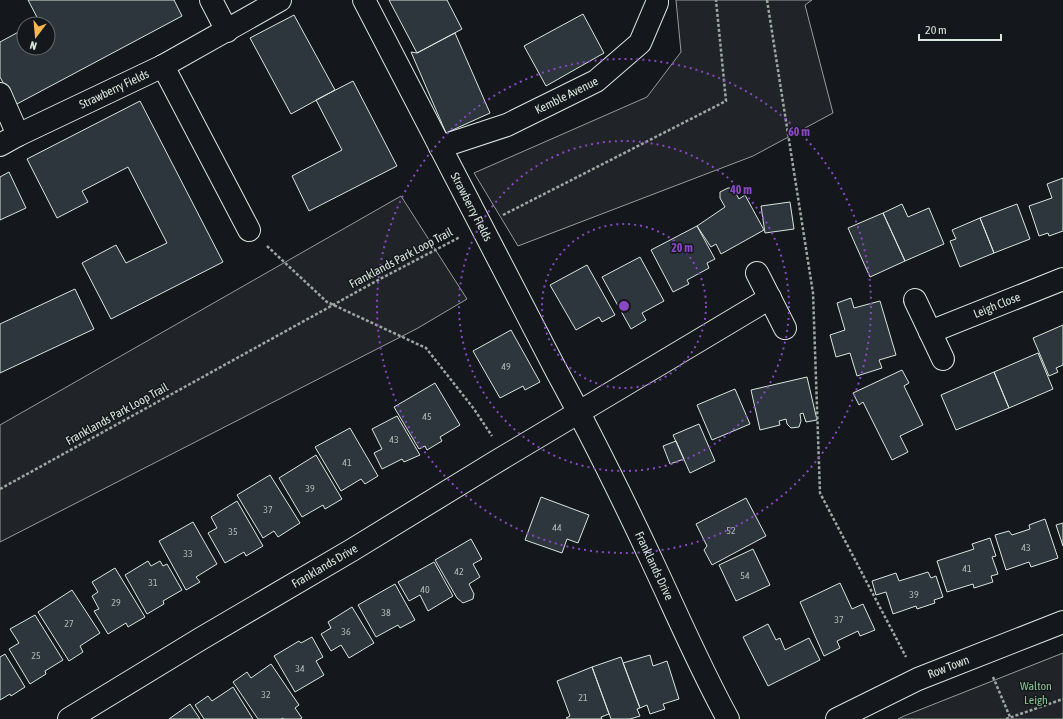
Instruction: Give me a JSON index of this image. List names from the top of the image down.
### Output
{
  "streets": {
    "street": [
      "Strawberry Fields",
      "Kemble Avenue",
      "Leigh Close",
      "Franklands Drive",
      "Row Town"
    ],
    "path": ["Franklands Park Loop Trail"]
  },
  "crossings": [
    ["Strawberry Fields", "Kemble Avenue"],
    ["Strawberry Fields", "Franklands Park Loop Trail"],
    ["Strawberry Fields", "Franklands Drive"]
  ],
  "parks": ["Walton Leigh"],
  "house_numbers": [
    "49",
    "45",
    "43",
    "41",
    "39",
    "37",
    "44",
    "52",
    "35",
    "43",
    "33",
    "41",
    "42",
    "54",
    "31",
    "40",
    "39",
    "29",
    "38",
    "37",
    "27",
    "36",
    "25",
    "34",
    "32",
    "21"
  ],
  "scale_bar": "20 m",
  "north": "bottom",
  "rings": ["60 m", "40 m", "20 m"]
}
